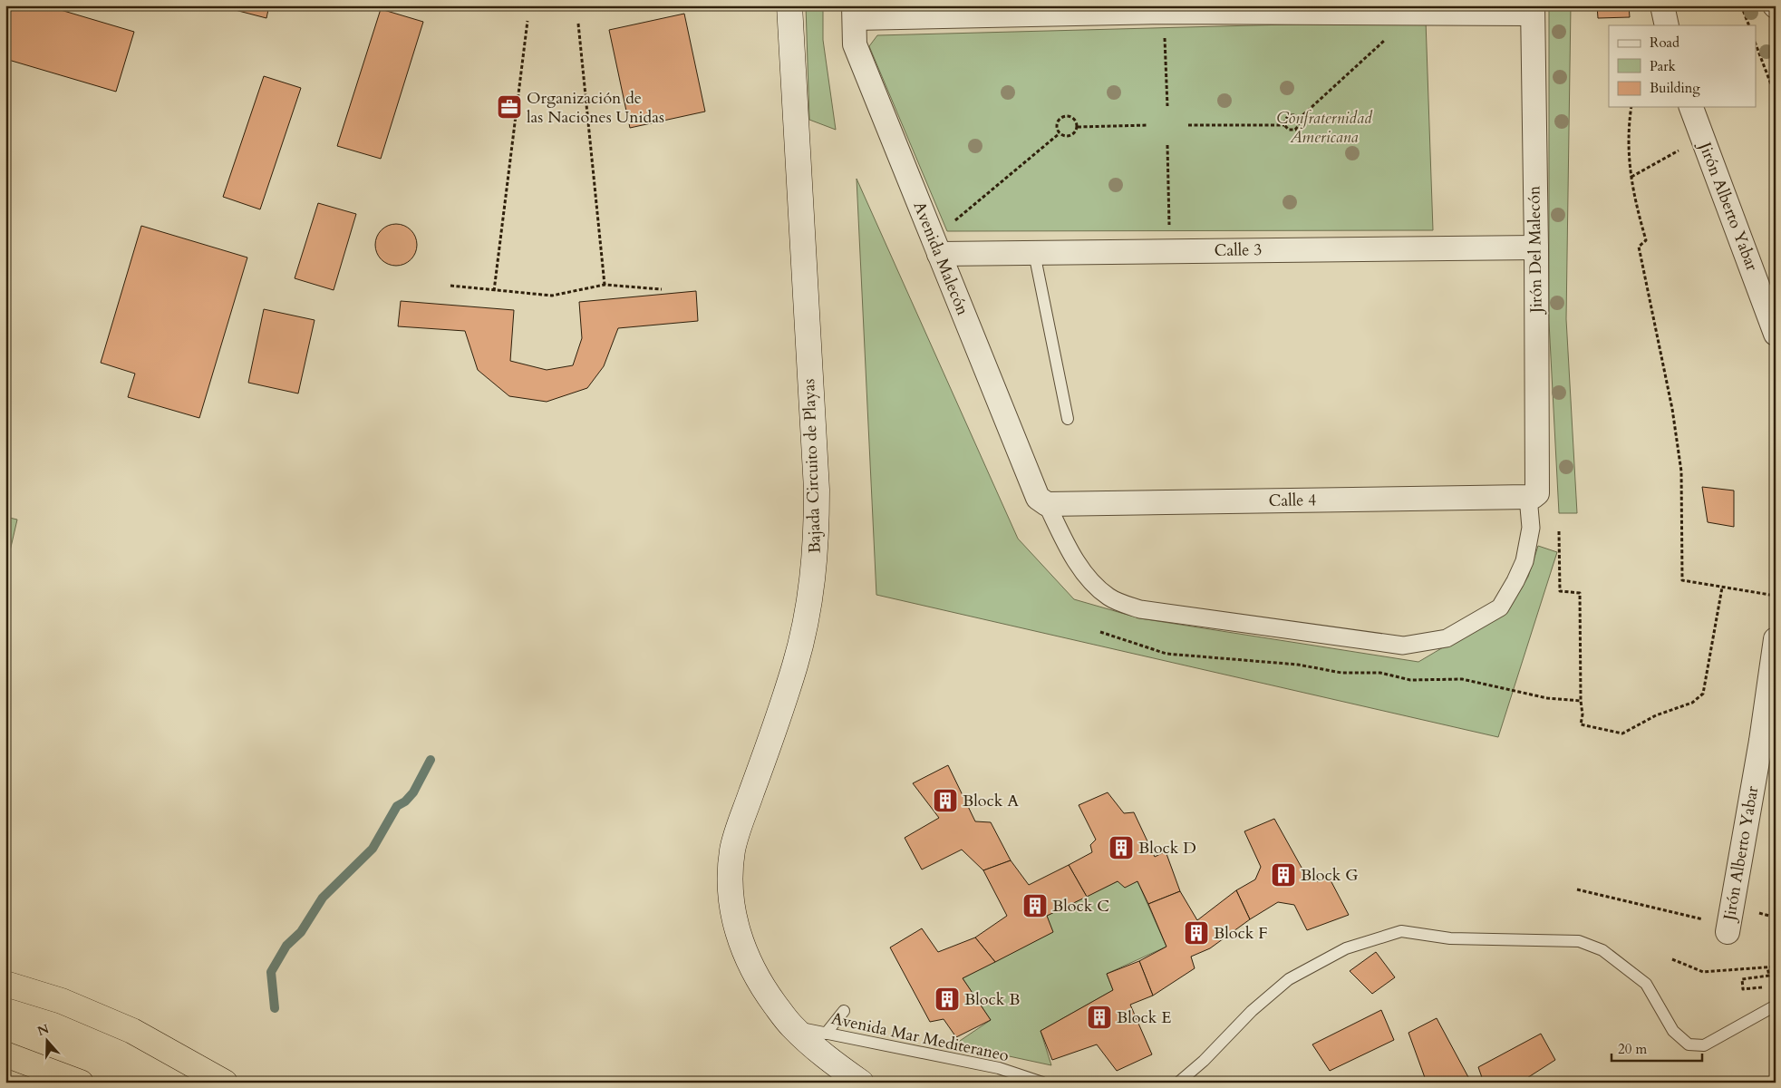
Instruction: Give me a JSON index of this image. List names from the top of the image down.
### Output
{
  "streets": {
    "main road": ["Bajada Circuito de Playas"],
    "street": [
      "Jirón Alberto Yabar",
      "Jirón Del Malecón",
      "Calle 3",
      "Avenida Malecón",
      "Calle 4"
    ],
    "lane": ["Avenida Mar Mediteraneo"]
  },
  "crossings": [
    ["Jirón Del Malecón", "Calle 3"],
    ["Jirón Del Malecón", "Calle 4"],
    ["Calle 3", "Avenida Malecón"],
    ["Avenida Malecón", "Calle 4"],
    ["Bajada Circuito de Playas", "Avenida Mar Mediteraneo"]
  ],
  "parks": ["Confraternidad Americana"],
  "places": {
    "office": ["Organización de las Naciones Unidas"],
    "building": [
      "Block A",
      "Block D",
      "Block G",
      "Block C",
      "Block F",
      "Block B",
      "Block E"
    ]
  },
  "legend": ["Road", "Park", "Building"],
  "scale_bar": "20 m",
  "north": "top"
}
